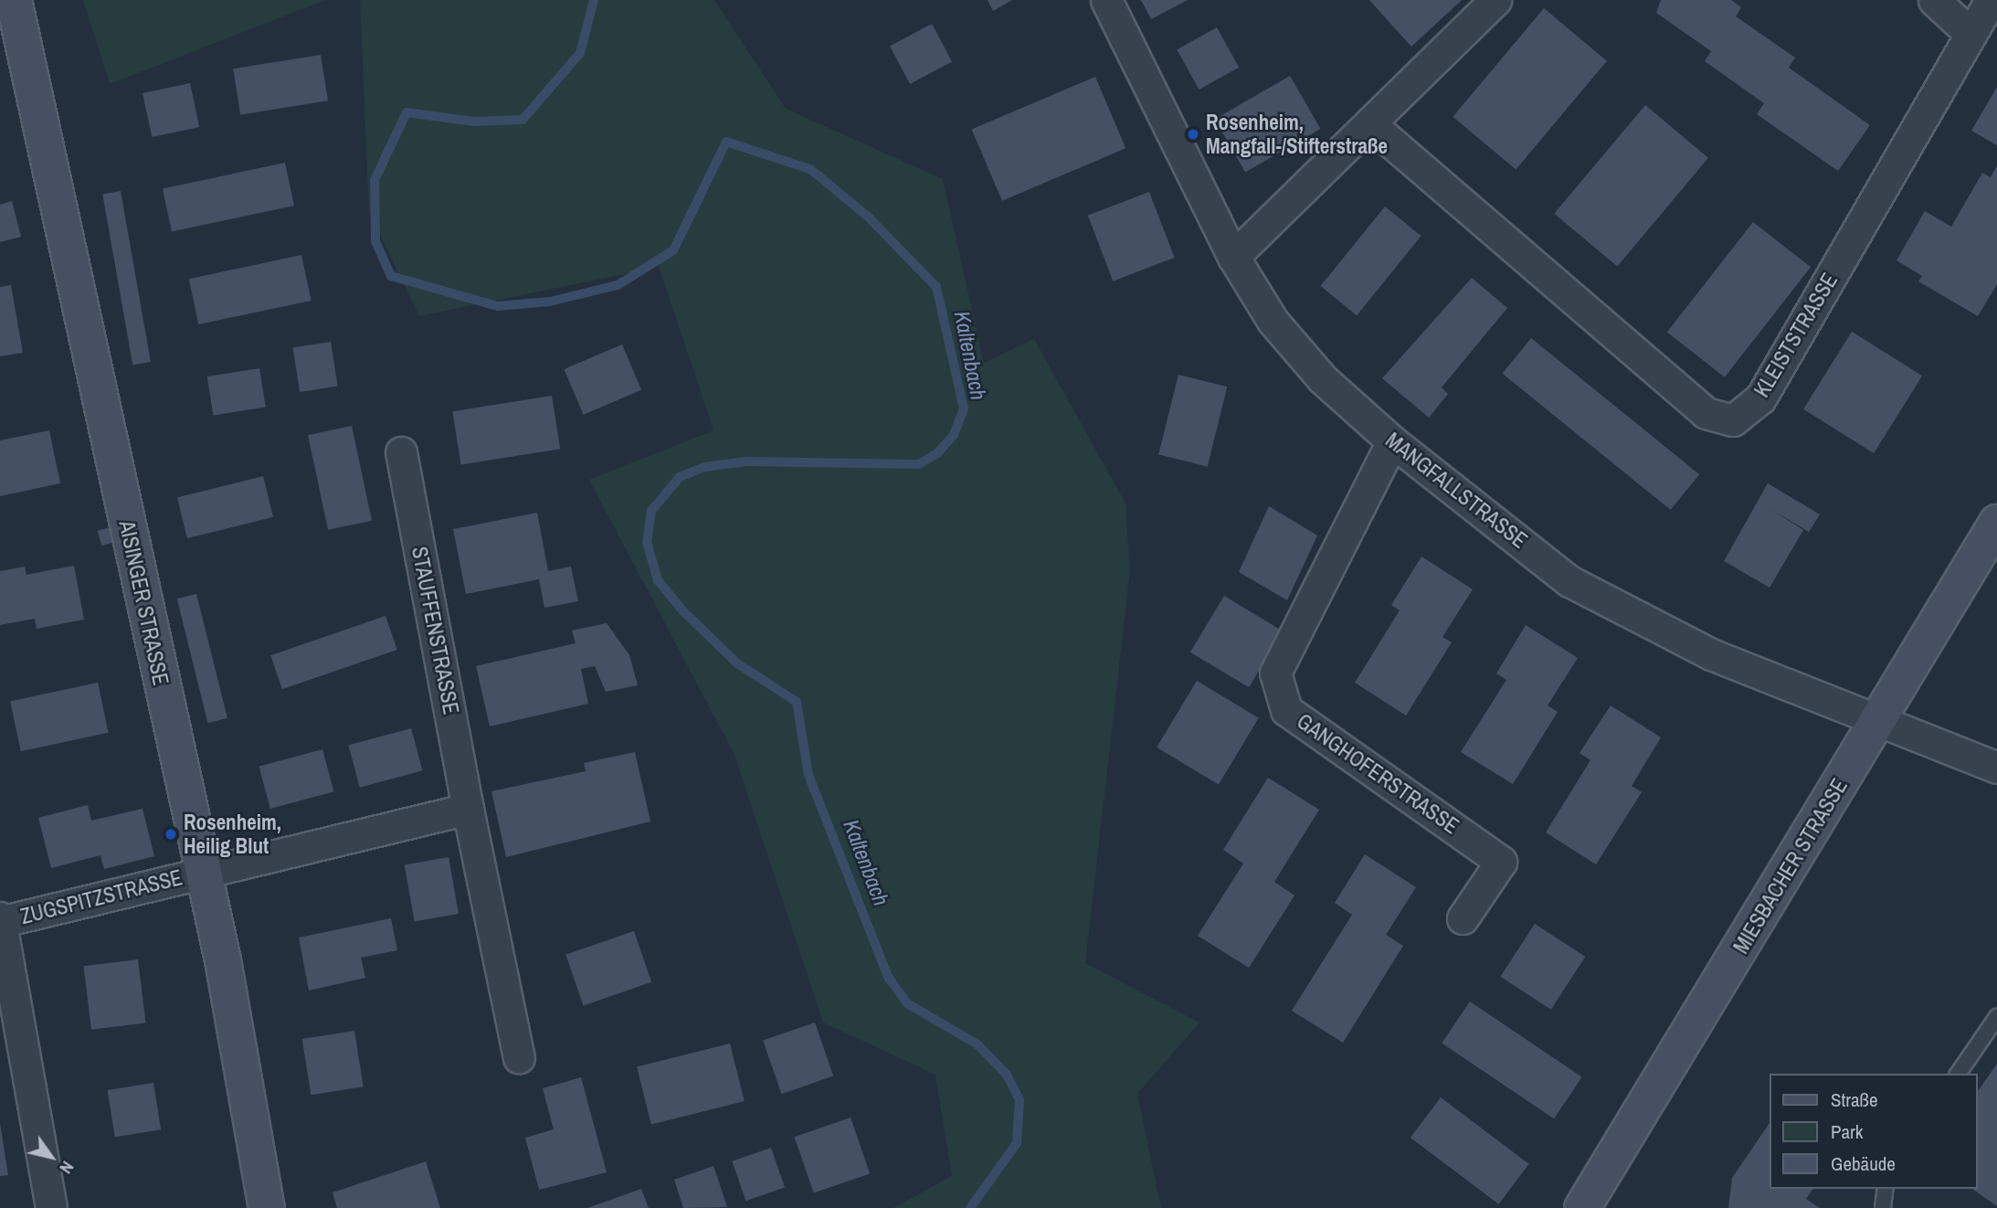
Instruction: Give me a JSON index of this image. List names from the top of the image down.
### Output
{
  "streets": {
    "main road": ["AISINGER STRASSE", "MIESBACHER STRASSE"],
    "street": [
      "KLEISTSTRASSE",
      "MANGFALLSTRASSE",
      "STAUFFENSTRASSE",
      "GANGHOFERSTRASSE",
      "ZUGSPITZSTRASSE"
    ]
  },
  "crossings": [
    ["MANGFALLSTRASSE", "GANGHOFERSTRASSE"],
    ["MANGFALLSTRASSE", "MIESBACHER STRASSE"],
    ["AISINGER STRASSE", "ZUGSPITZSTRASSE"]
  ],
  "water": ["Kaltenbach"],
  "places": ["Rosenheim, Mangfall-/Stifterstraße", "Rosenheim, Heilig Blut"],
  "legend": ["Straße", "Park", "Gebäude"],
  "north": "bottom right"
}
